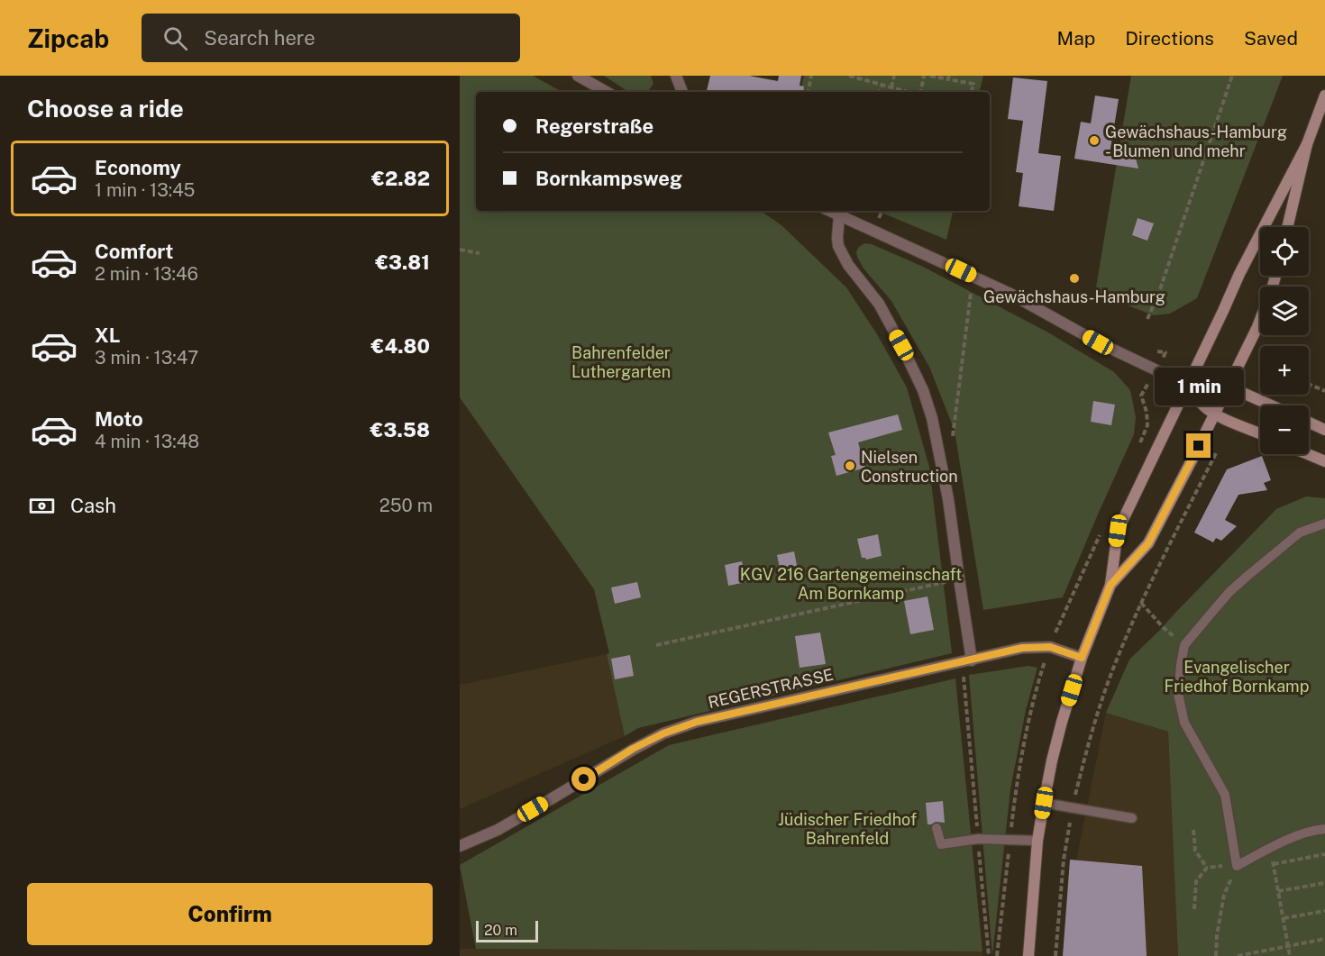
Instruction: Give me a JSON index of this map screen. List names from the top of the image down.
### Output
{
  "streets": {
    "street": ["REGERSTRASSE"]
  },
  "parks": [
    "Bahrenfelder Luthergarten",
    "KGV 216 Gartengemeinschaft Am Bornkamp",
    "Evangelischer Friedhof Bornkamp",
    "Jüdischer Friedhof Bahrenfeld"
  ],
  "places": ["Gewächshaus-Hamburg - Blumen und mehr", "Gewächshaus-Hamburg", "Nielsen Construction"],
  "scale_bar": "20 m",
  "page": {
    "header": "Zipcab",
    "search": "Search here",
    "nav": ["Map", "Directions", "Saved"],
    "heading": "Choose a ride",
    "banner": ["Regerstraße", "Bornkampsweg"],
    "list": [
      {
        "name": "Economy",
        "note": "1 min · 13:45",
        "value": "€2.82"
      },
      {
        "name": "Comfort",
        "note": "2 min · 13:46",
        "value": "€3.81"
      },
      {
        "name": "XL",
        "note": "3 min · 13:47",
        "value": "€4.80"
      },
      {
        "name": "Moto",
        "note": "4 min · 13:48",
        "value": "€3.58"
      }
    ],
    "map_buttons": ["+", "−"],
    "bubble": "1 min",
    "pay": ["Cash", "250 m"],
    "buttons": "Confirm",
    "scale": "20 m"
  }
}
